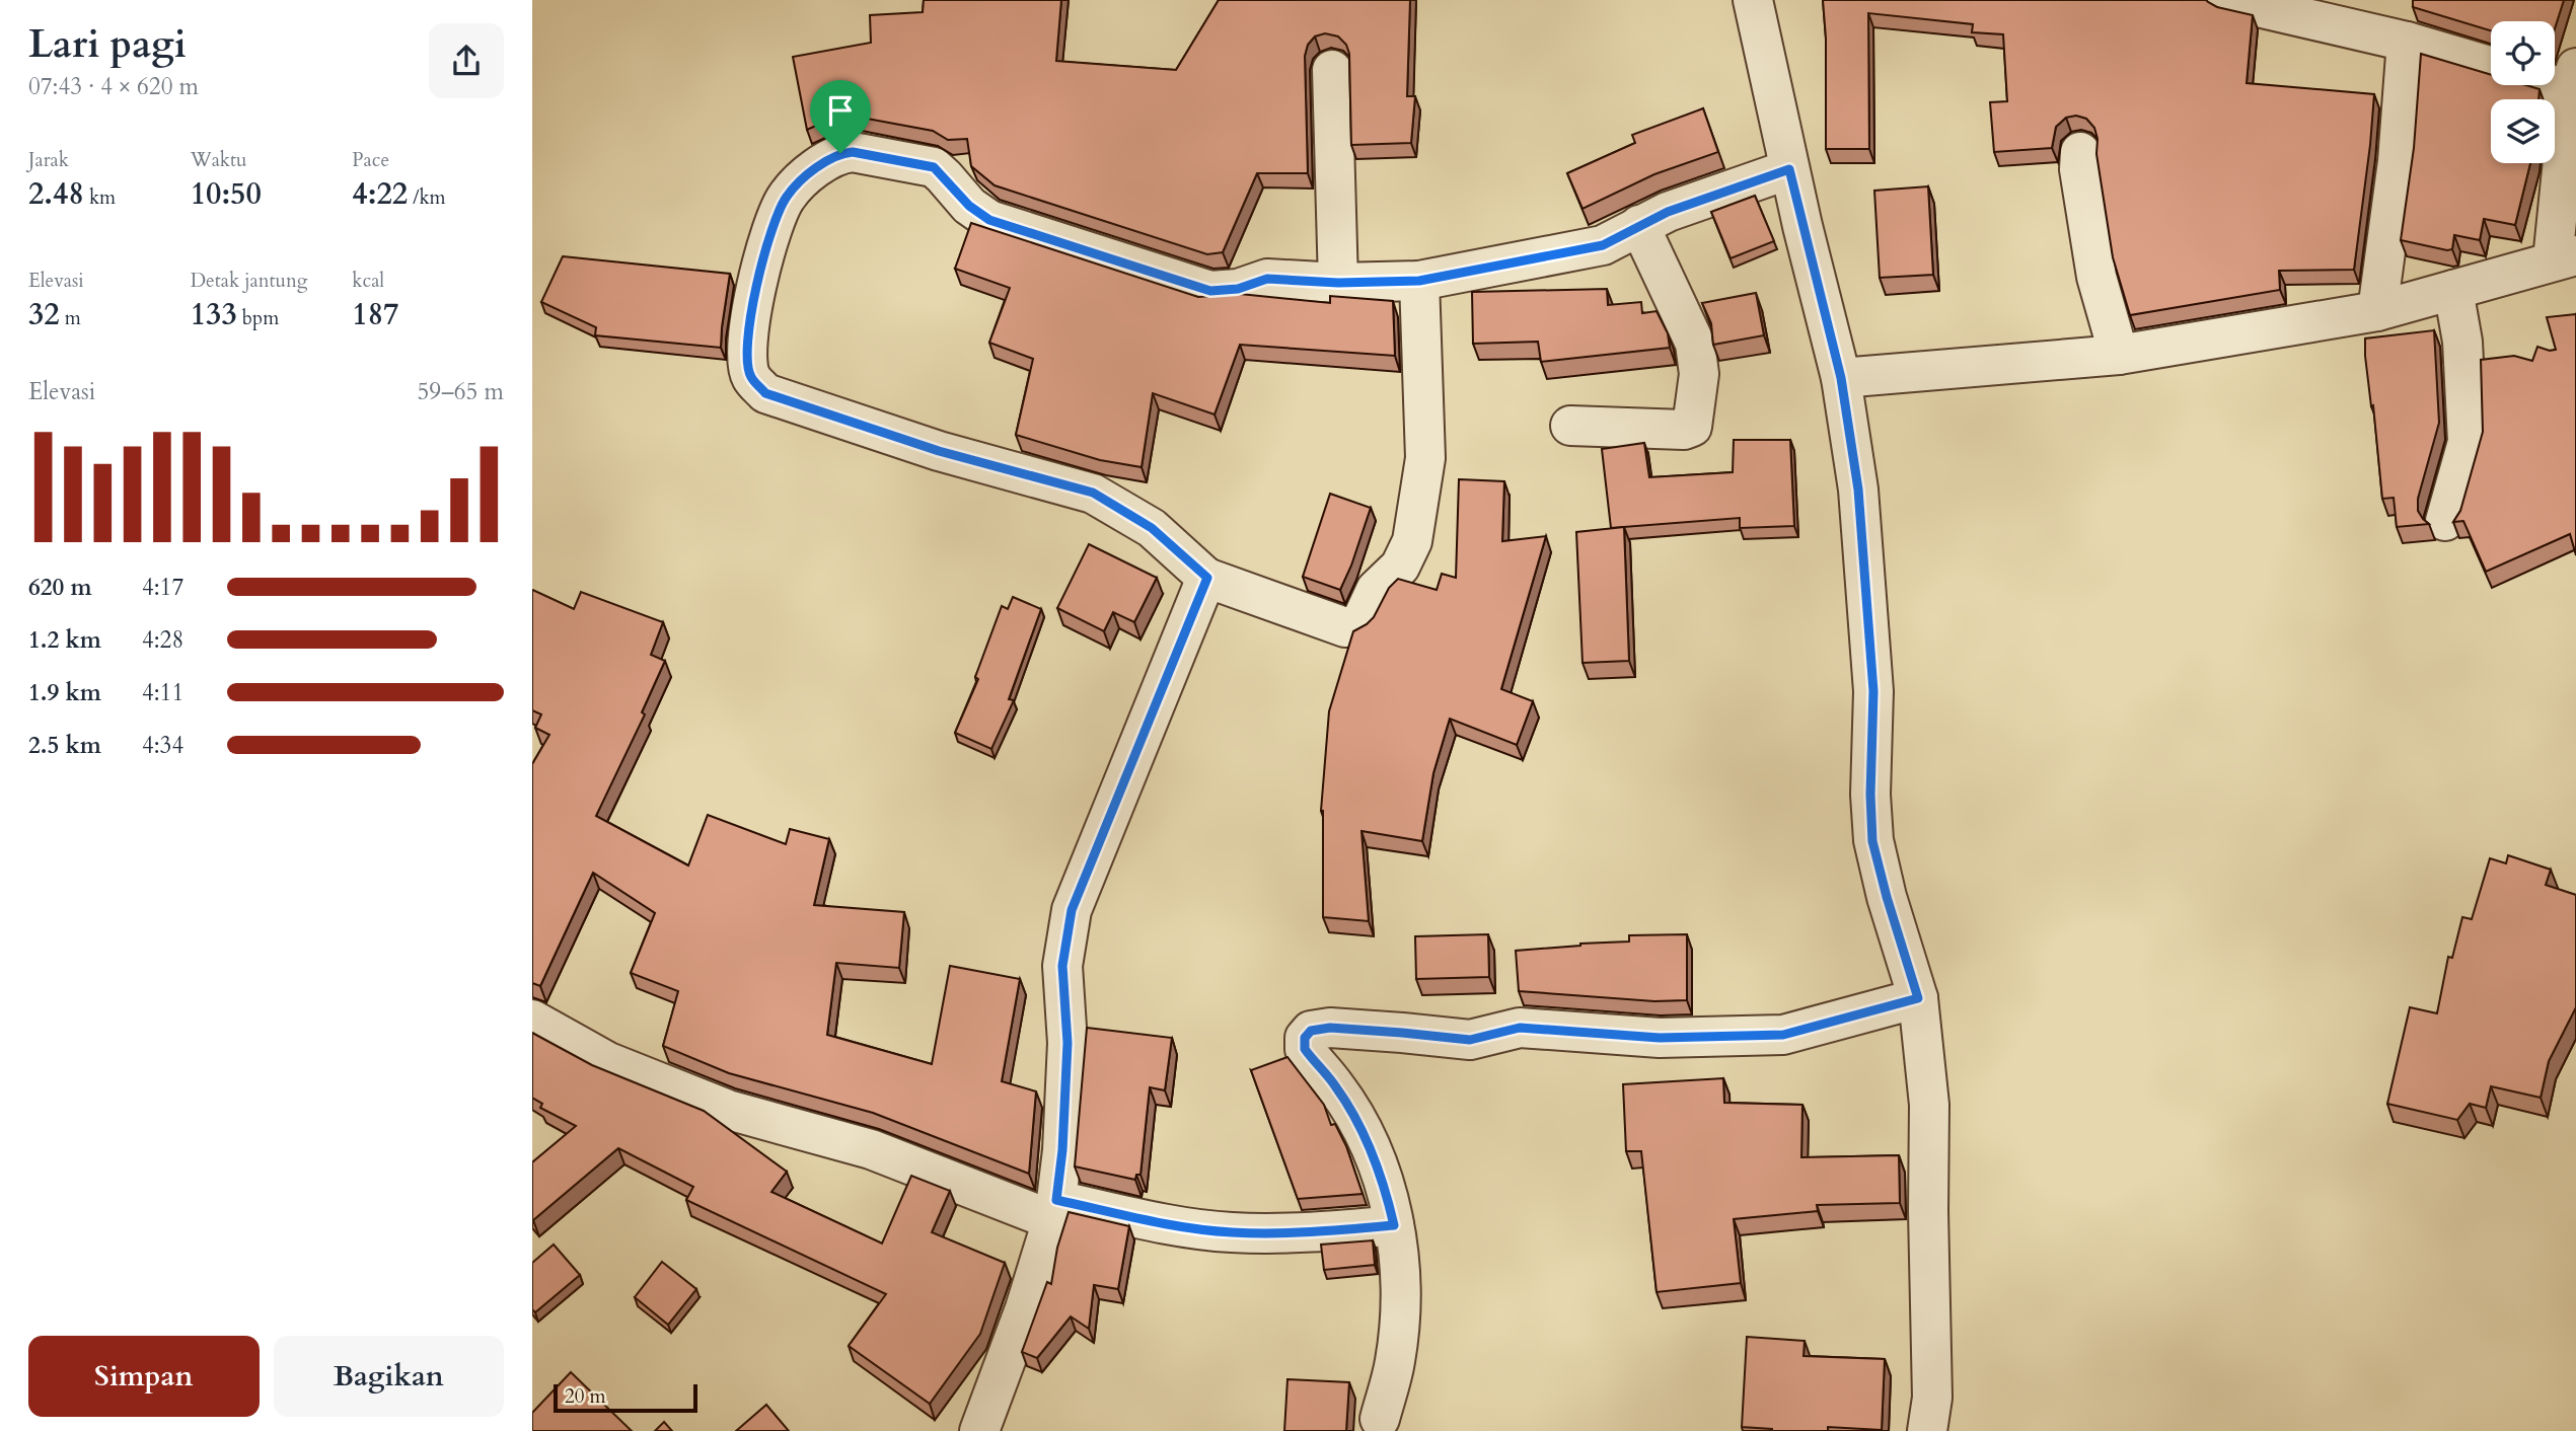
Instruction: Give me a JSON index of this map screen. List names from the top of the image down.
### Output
{
  "scale_bar": "20 m",
  "page": {
    "heading": ["Lari pagi", "07:43 · 4 × 620 m"],
    "stats": [
      ["Jarak", "2.48 km"],
      ["Waktu", "10:50"],
      ["Pace", "4:22 /km"],
      ["Elevasi", "32 m"],
      ["Detak jantung", "133 bpm"],
      ["kcal", "187"]
    ],
    "chart": ["Elevasi", "59–65 m"],
    "list": [
      {
        "name": "620 m",
        "note": "4:17"
      },
      {
        "name": "1.2 km",
        "note": "4:28"
      },
      {
        "name": "1.9 km",
        "note": "4:11"
      },
      {
        "name": "2.5 km",
        "note": "4:34"
      }
    ],
    "buttons": ["Simpan", "Bagikan"],
    "scale": "20 m"
  }
}
